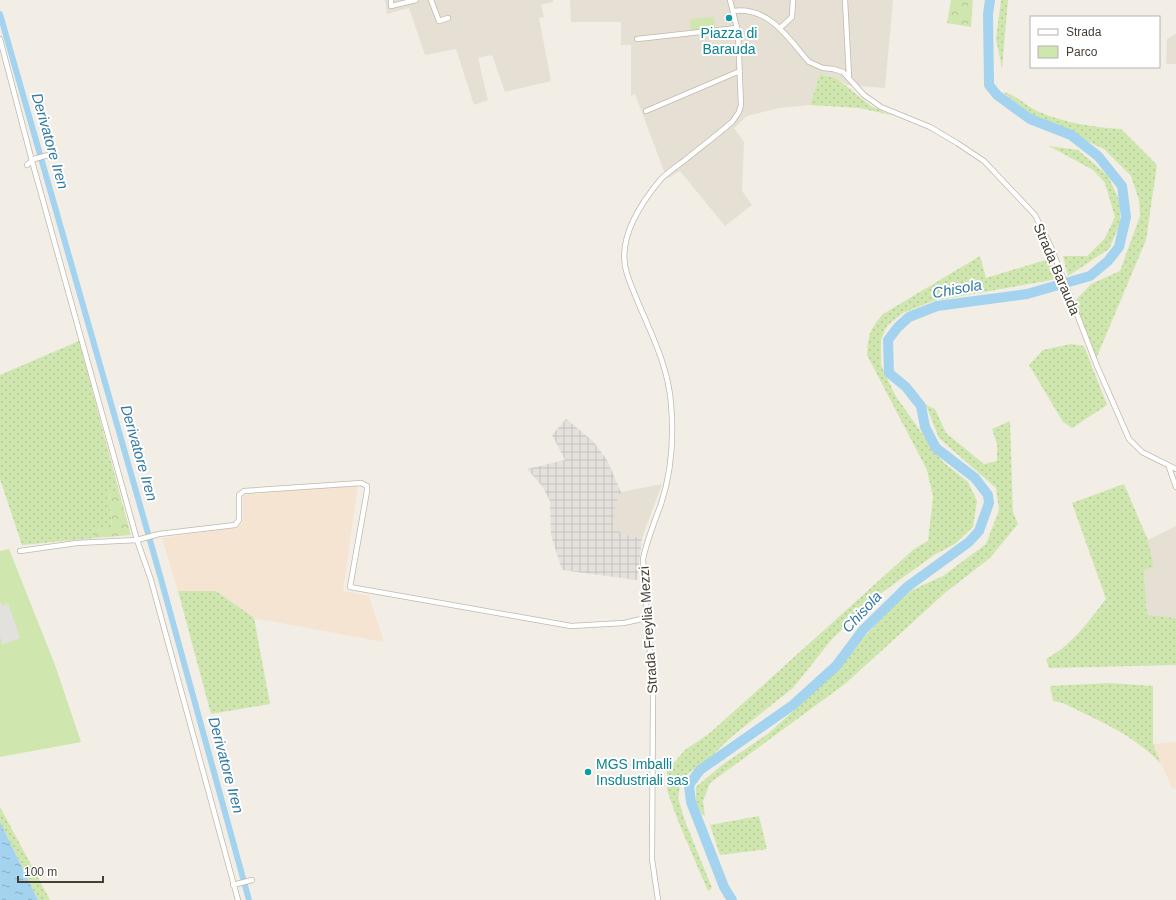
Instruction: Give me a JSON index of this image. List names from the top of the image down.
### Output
{
  "streets": {
    "street": ["Strada Barauda", "Strada Freylia Mezzi"]
  },
  "crossings": [
    ["Strada Barauda", "Strada Freylia Mezzi"]
  ],
  "water": ["Derivatore Iren", "Chisola"],
  "places": ["Piazza di Barauda", "MGS Imballi Insdustriali sas"],
  "legend": ["Strada", "Parco"],
  "scale_bar": "100 m"
}
